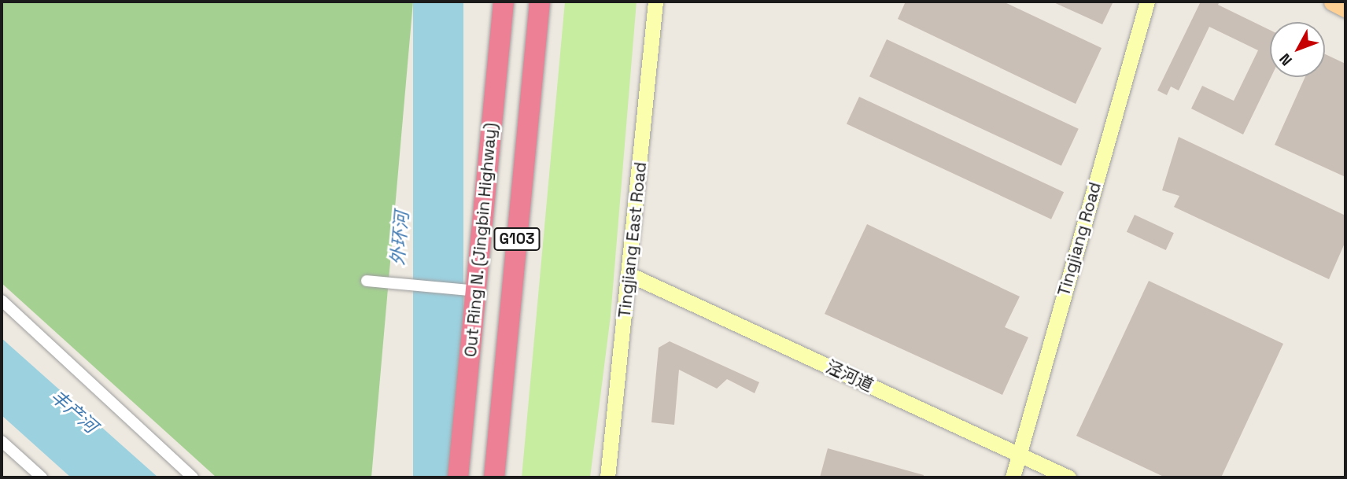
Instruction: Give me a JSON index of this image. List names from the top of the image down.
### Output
{
  "streets": {
    "highway": ["G103", "Out Ring N. (Jingbin Highway)"],
    "street": ["Tingjiang Road", "Tingjiang East Road", "泾河道"]
  },
  "crossings": [
    ["Tingjiang Road", "泾河道"],
    ["Tingjiang East Road", "泾河道"]
  ],
  "water": ["外环河", "丰产河"],
  "north": "bottom left"
}
